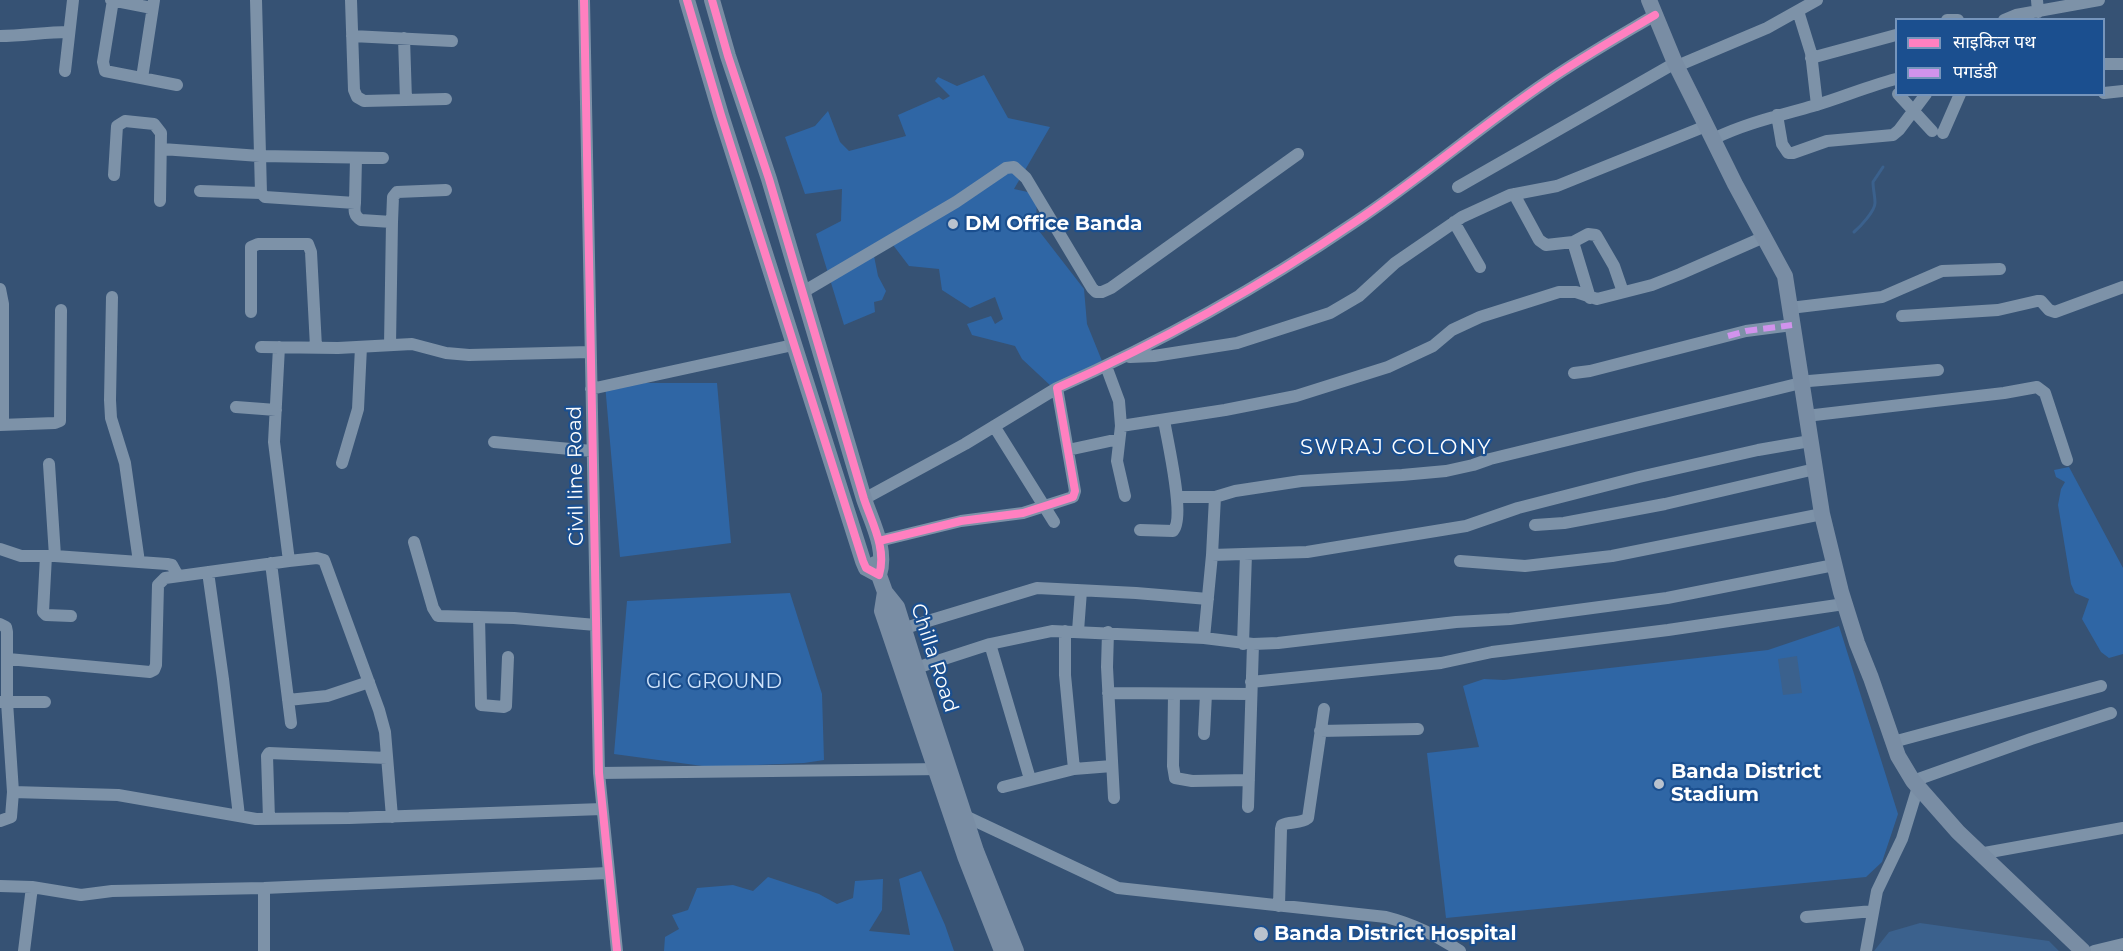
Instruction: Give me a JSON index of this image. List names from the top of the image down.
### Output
{
  "streets": {
    "main road": ["Chilla Road"],
    "street": ["Civil line Road"]
  },
  "districts": ["SWRAJ COLONY"],
  "parks": ["GIC GROUND"],
  "places": ["DM Office Banda", "Banda District Stadium", "Banda District Hospital"],
  "legend": ["साइकिल पथ", "पगडंडी"]
}
